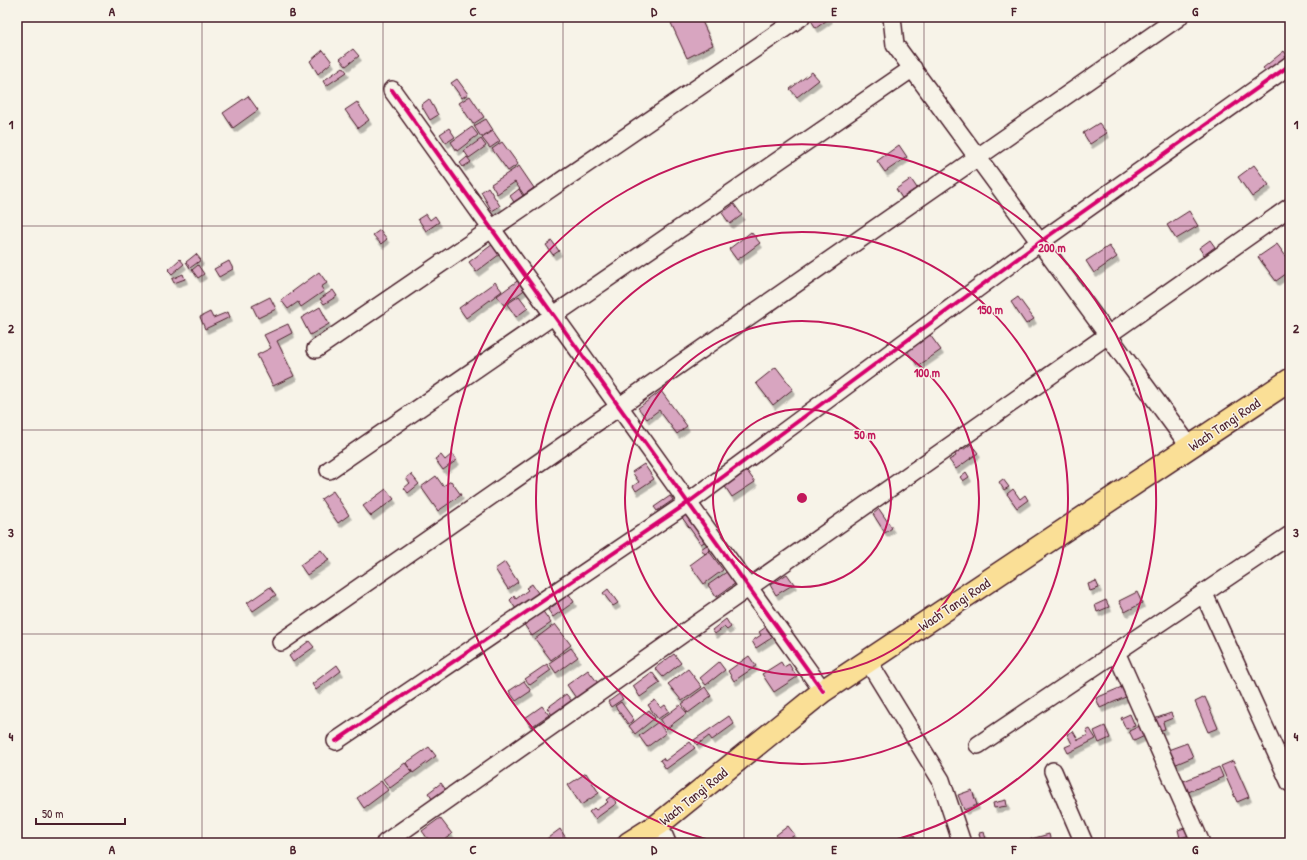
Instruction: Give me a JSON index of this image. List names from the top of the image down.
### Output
{
  "streets": {
    "main road": ["Wach Tangi Road"]
  },
  "scale_bar": "50 m",
  "grid": {
    "columns": [
      "A",
      "B",
      "C",
      "D",
      "E",
      "F",
      "G"
    ],
    "rows": [
      "1",
      "2",
      "3",
      "4"
    ]
  },
  "rings": [
    "200 m",
    "150 m",
    "100 m",
    "50 m"
  ]
}
